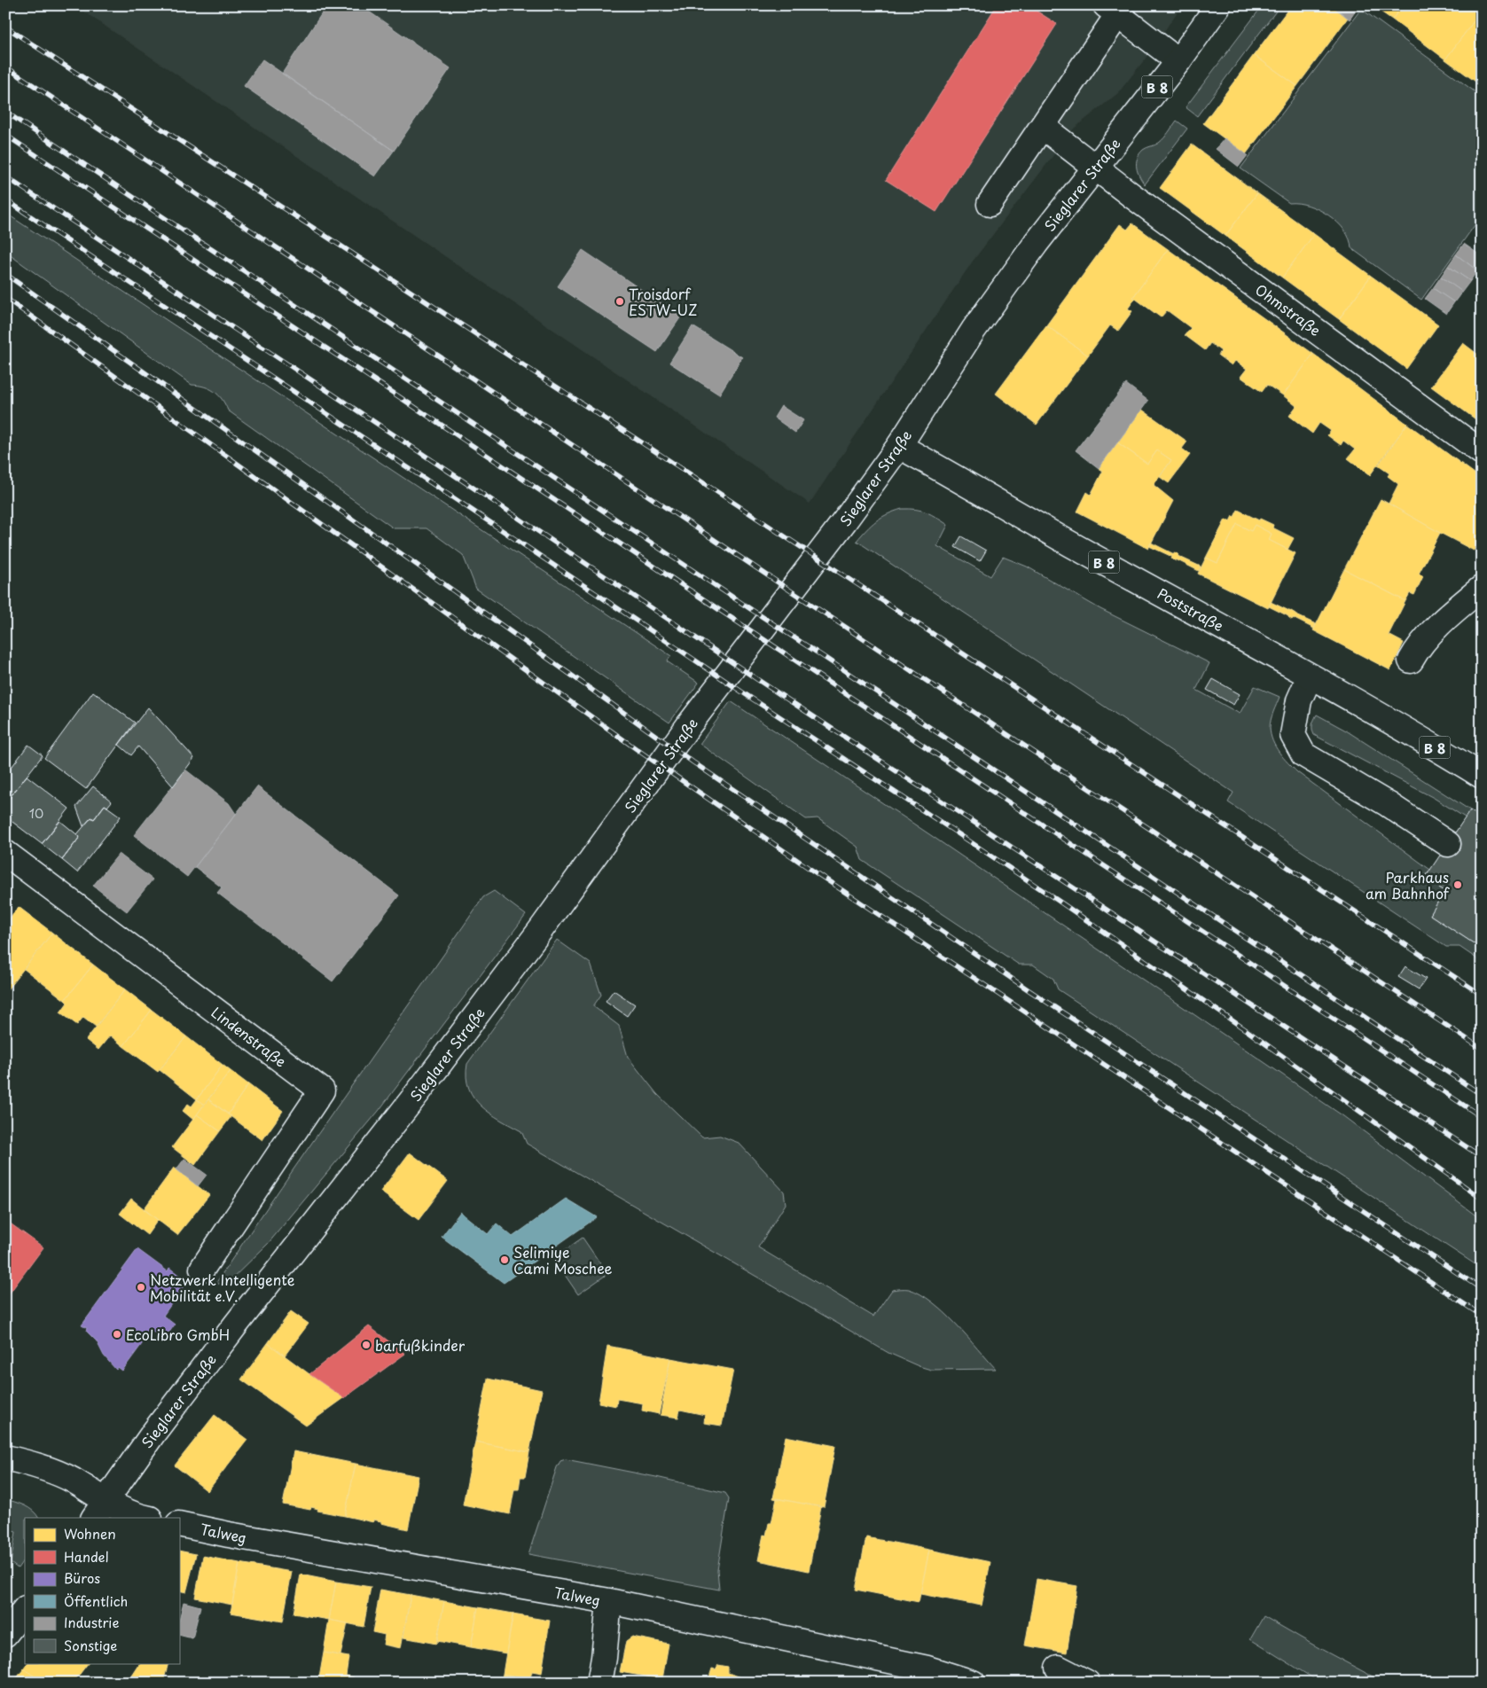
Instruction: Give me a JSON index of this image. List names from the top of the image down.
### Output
{
  "streets": {
    "street": [
      "B 8",
      "Sieglarer Straße",
      "Ohmstraße",
      "Poststraße",
      "Lindenstraße",
      "Talweg"
    ]
  },
  "crossings": [
    ["Sieglarer Straße", "Ohmstraße"],
    ["Sieglarer Straße", "Poststraße"]
  ],
  "places": [
    "Troisdorf ESTW-UZ",
    "Parkhaus am Bahnhof",
    "Selimiye Cami Moschee",
    "Netzwerk Intelligente Mobilität e.V.",
    "EcoLibro GmbH",
    "barfußkinder"
  ],
  "house_numbers": ["10"],
  "legend": [
    "Wohnen",
    "Handel",
    "Büros",
    "Öffentlich",
    "Industrie",
    "Sonstige"
  ]
}
